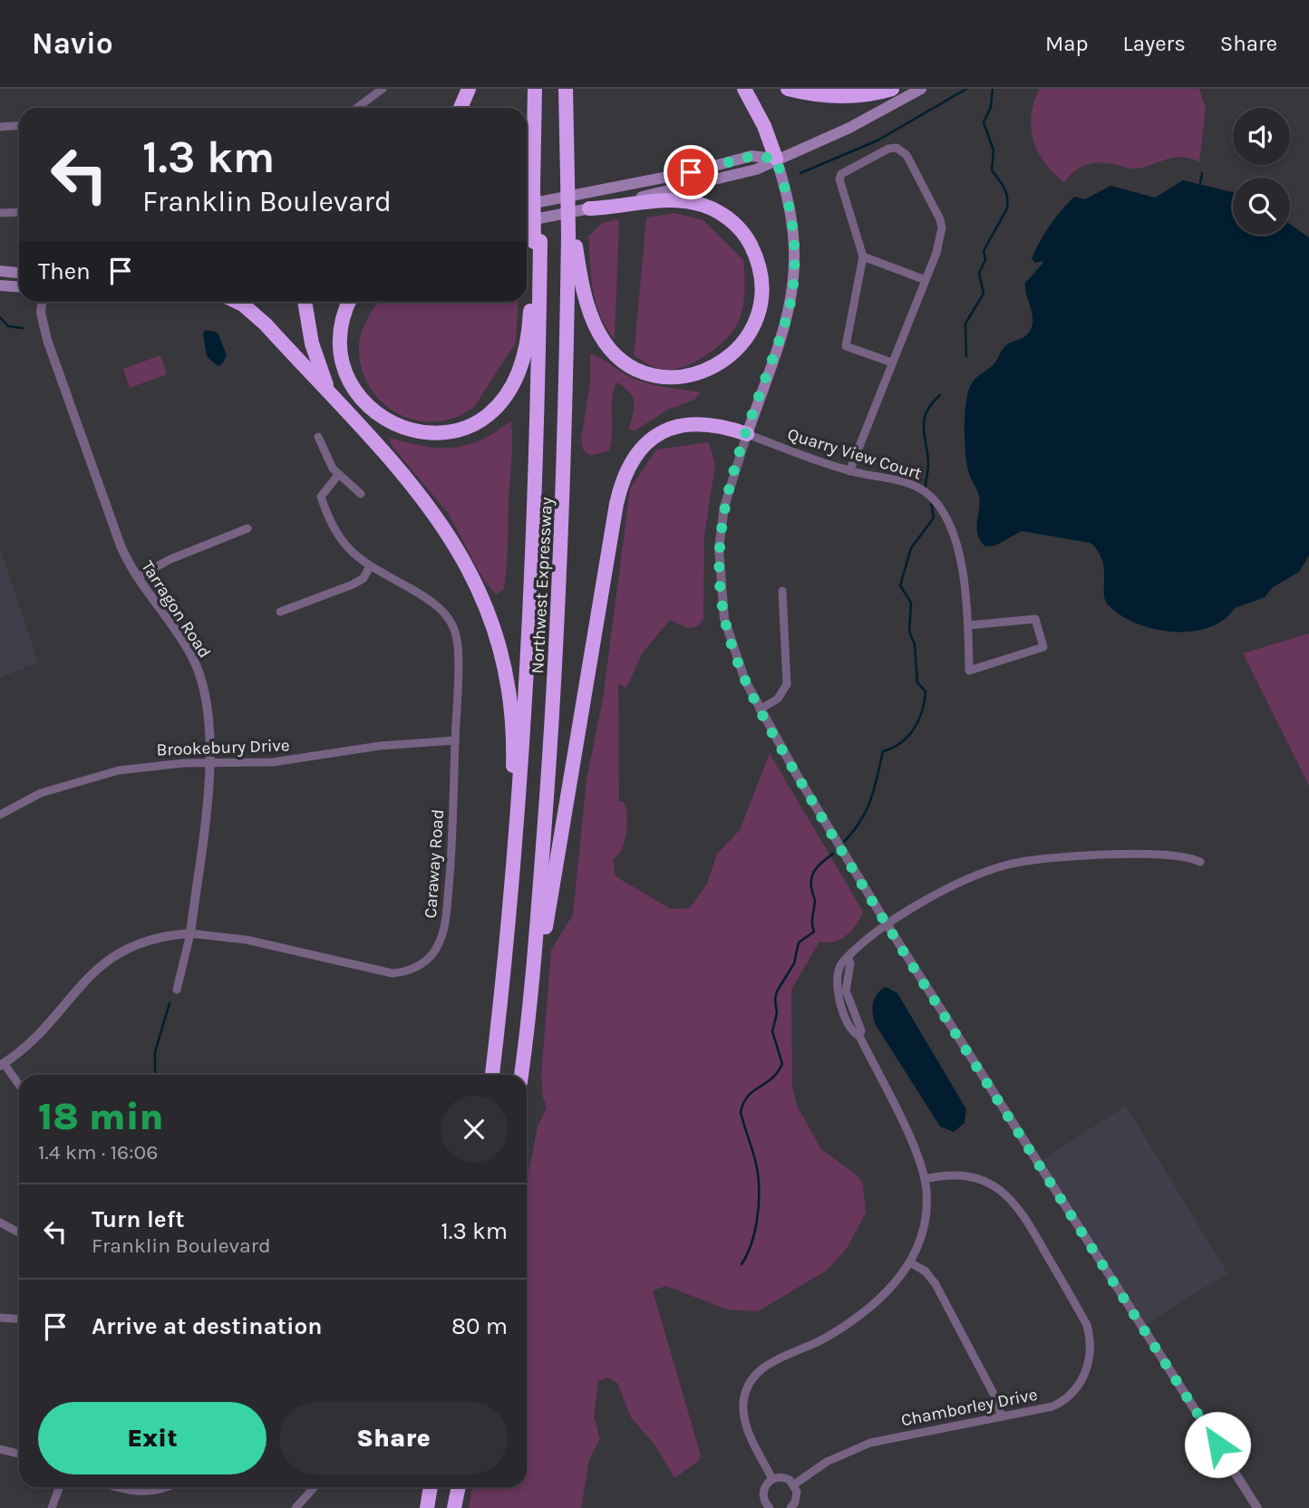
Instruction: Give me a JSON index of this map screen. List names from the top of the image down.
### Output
{
  "streets": {
    "highway": ["Northwest Expressway"],
    "street": [
      "Quarry View Court",
      "Tarragon Road",
      "Brookebury Drive",
      "Caraway Road",
      "Chamborley Drive"
    ]
  },
  "crossings": [
    ["Tarragon Road", "Brookebury Drive"],
    ["Tarragon Road", "Caraway Road"],
    ["Brookebury Drive", "Caraway Road"]
  ],
  "page": {
    "header": "Navio",
    "nav": ["Map", "Layers", "Share"],
    "turn": ["1.3 km", "Franklin Boulevard"],
    "then": "Then",
    "heading": ["18 min", "1.4 km · 16:06"],
    "list": [
      {
        "name": "Turn left",
        "note": "Franklin Boulevard",
        "value": "1.3 km"
      },
      {
        "name": "Arrive at destination",
        "value": "80 m"
      }
    ],
    "buttons": ["Exit", "Share"]
  }
}
